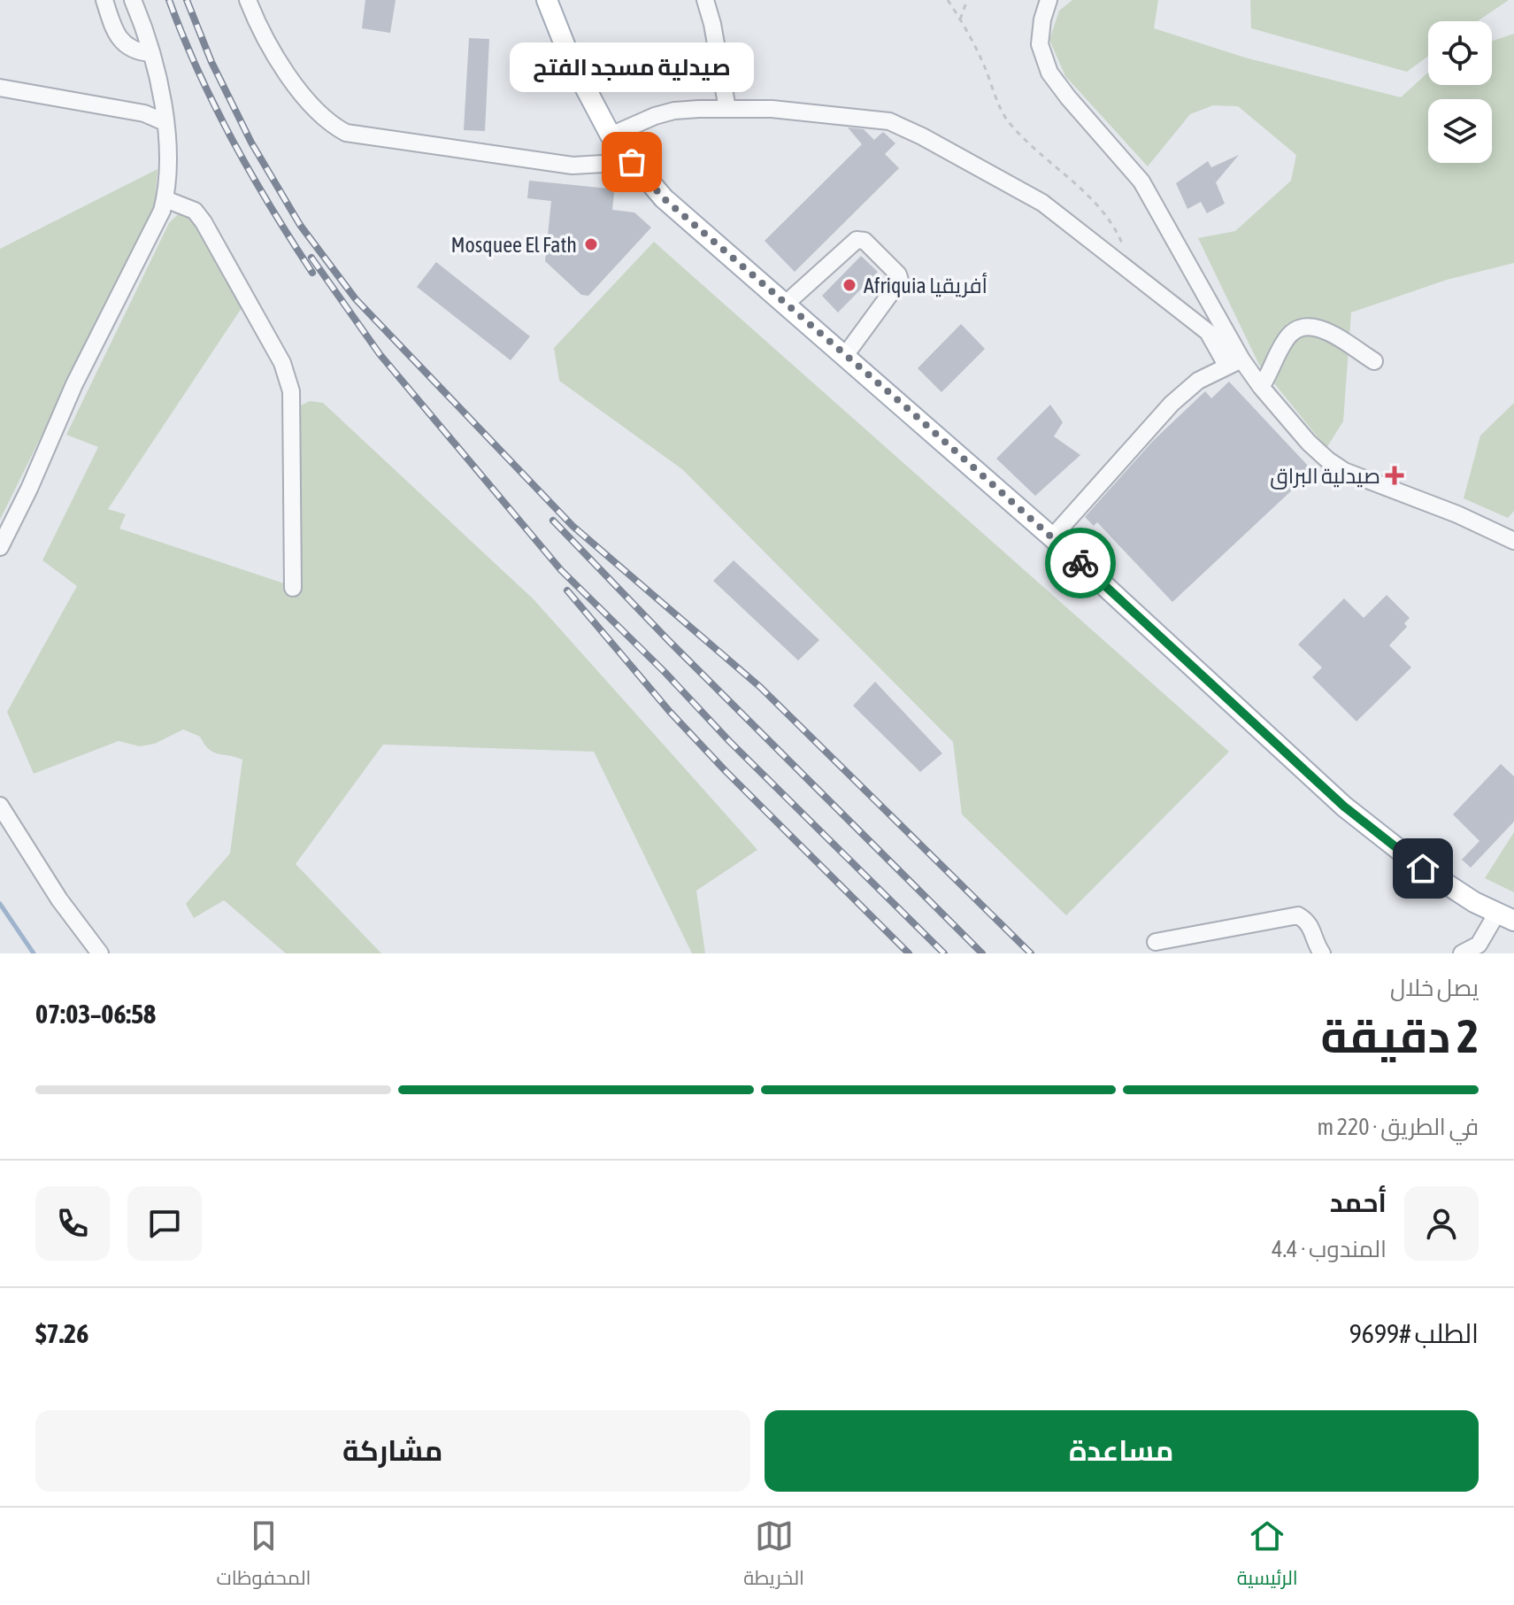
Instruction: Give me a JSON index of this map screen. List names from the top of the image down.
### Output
{
  "places": {
    "other": ["صيدلية مسجد الفتح", "Mosquee El Fath", "Afriquia أفريقيا"],
    "health": ["صيدلية البراق"]
  },
  "page": {
    "bubble": "صيدلية مسجد الفتح",
    "heading": ["2 دقيقة", "يصل خلال", "06:58–07:03"],
    "panel": [
      "أحمد",
      "المندوب · 4.4",
      "الطلب #9699",
      "$7.26"
    ],
    "bar": "في الطريق · 220 m",
    "buttons": ["مساعدة", "مشاركة"],
    "tabs": ["الرئيسية", "الخريطة", "المحفوظات"]
  }
}
